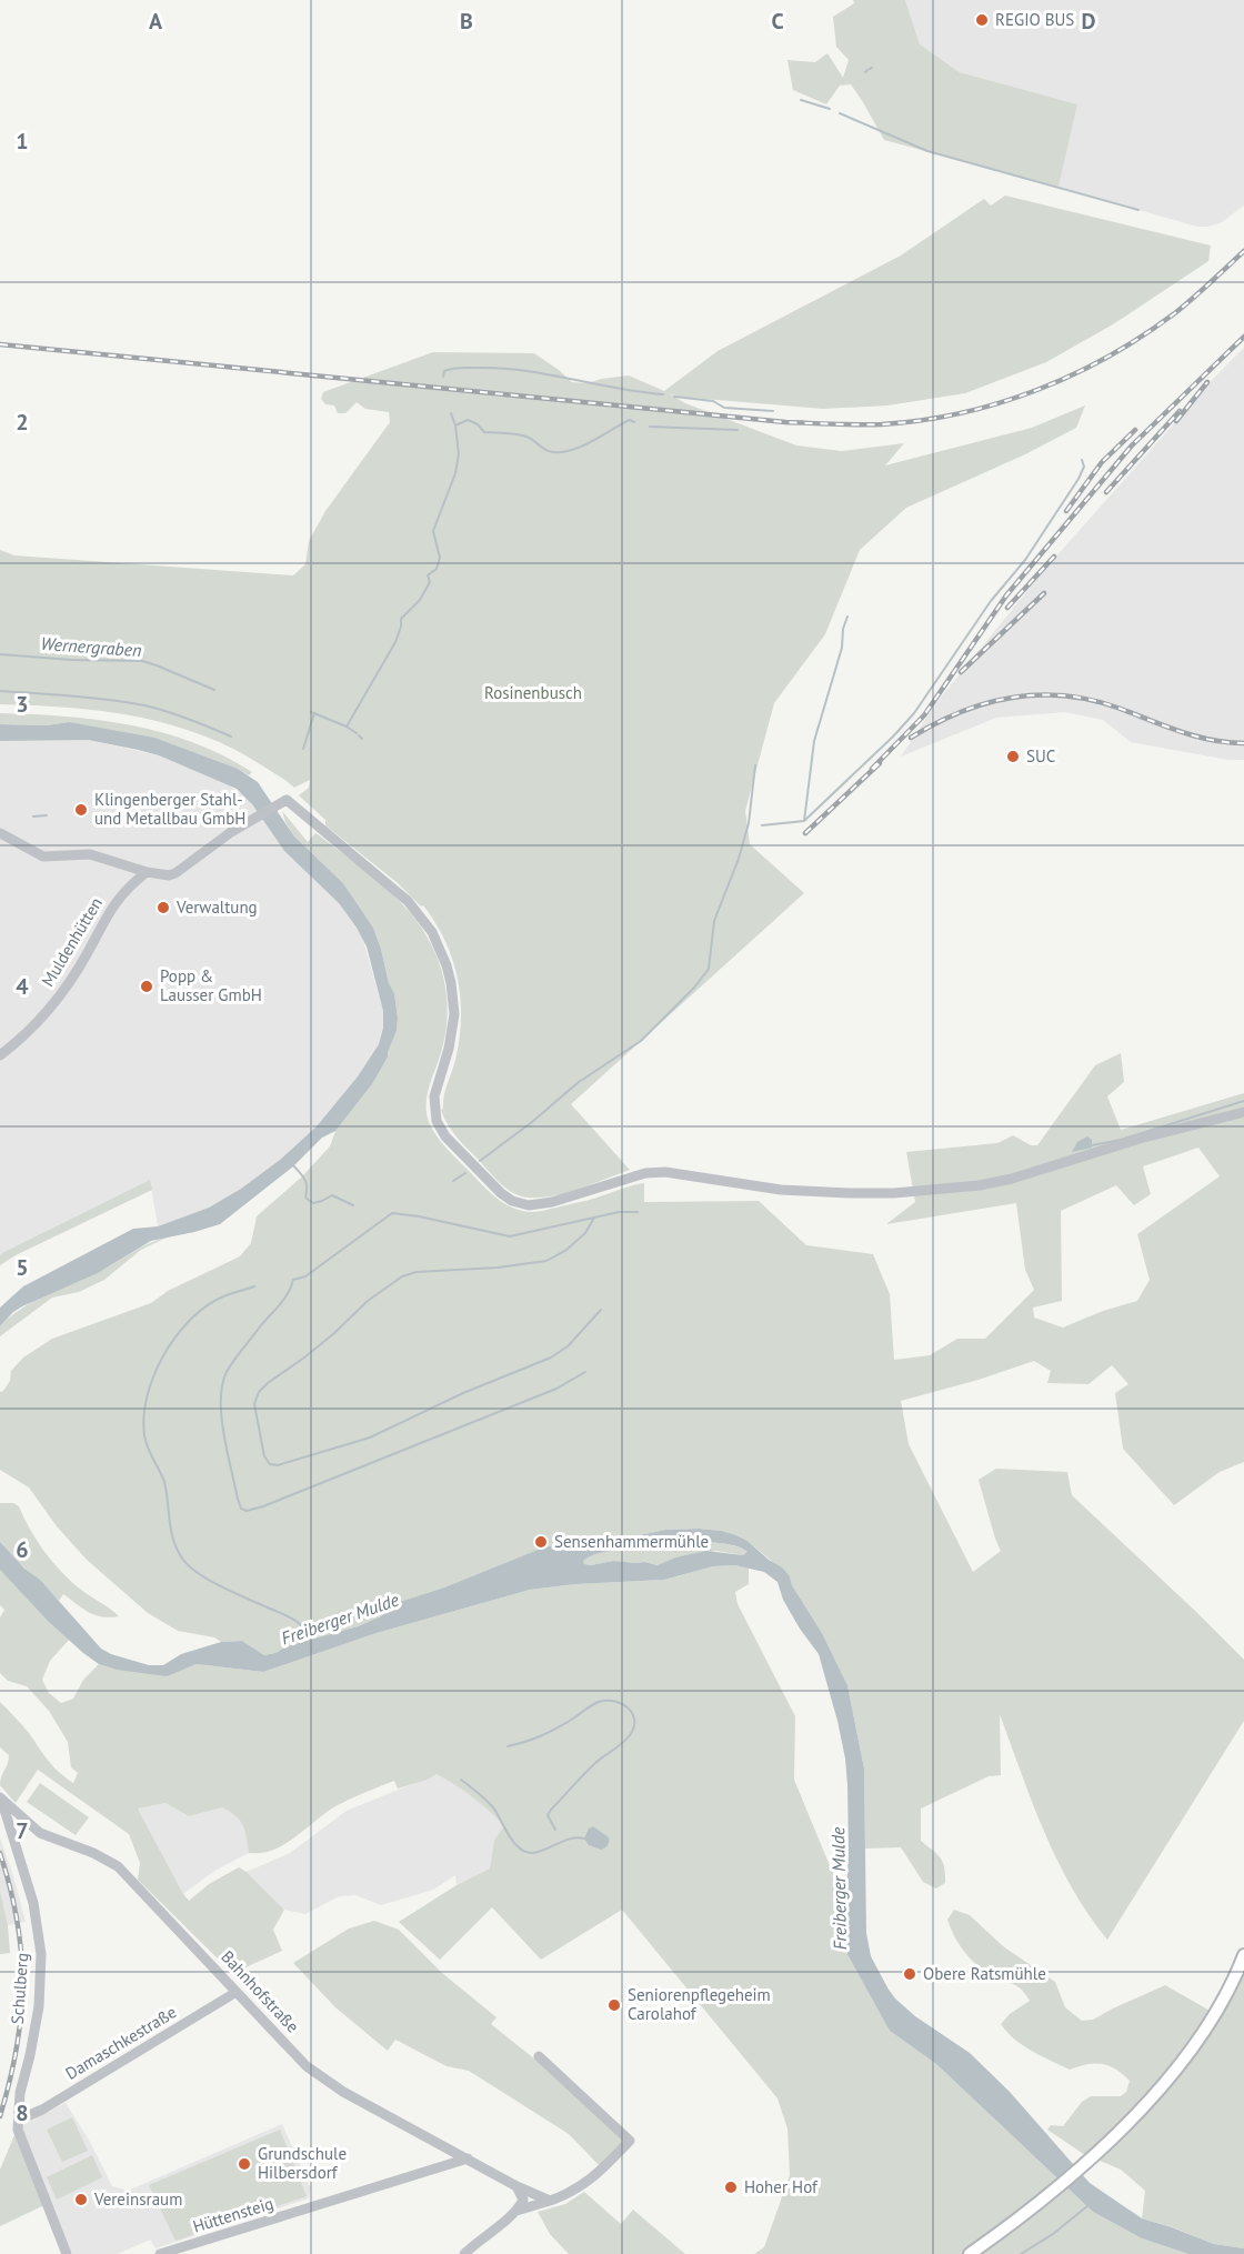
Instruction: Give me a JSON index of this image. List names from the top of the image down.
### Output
{
  "streets": {
    "street": [
      "Muldenhütten",
      "Schulberg",
      "Bahnhofstraße",
      "Damaschkestraße",
      "Hüttensteig"
    ]
  },
  "crossings": [
    ["Schulberg", "Bahnhofstraße"],
    ["Schulberg", "Damaschkestraße"],
    ["Bahnhofstraße", "Damaschkestraße"],
    ["Bahnhofstraße", "Hüttensteig"]
  ],
  "water": ["Wernergraben", "Freiberger Mulde"],
  "parks": ["Rosinenbusch"],
  "places": [
    "REGIO BUS",
    "SUC",
    "Klingenberger Stahl- und Metallbau GmbH",
    "Verwaltung",
    "Popp & Lausser GmbH",
    "Sensenhammermühle",
    "Obere Ratsmühle",
    "Seniorenpflegeheim Carolahof",
    "Grundschule Hilbersdorf",
    "Hoher Hof",
    "Vereinsraum"
  ],
  "grid": {
    "columns": [
      "A",
      "B",
      "C",
      "D"
    ],
    "rows": [
      "1",
      "2",
      "3",
      "4",
      "5",
      "6",
      "7",
      "8"
    ]
  }
}
